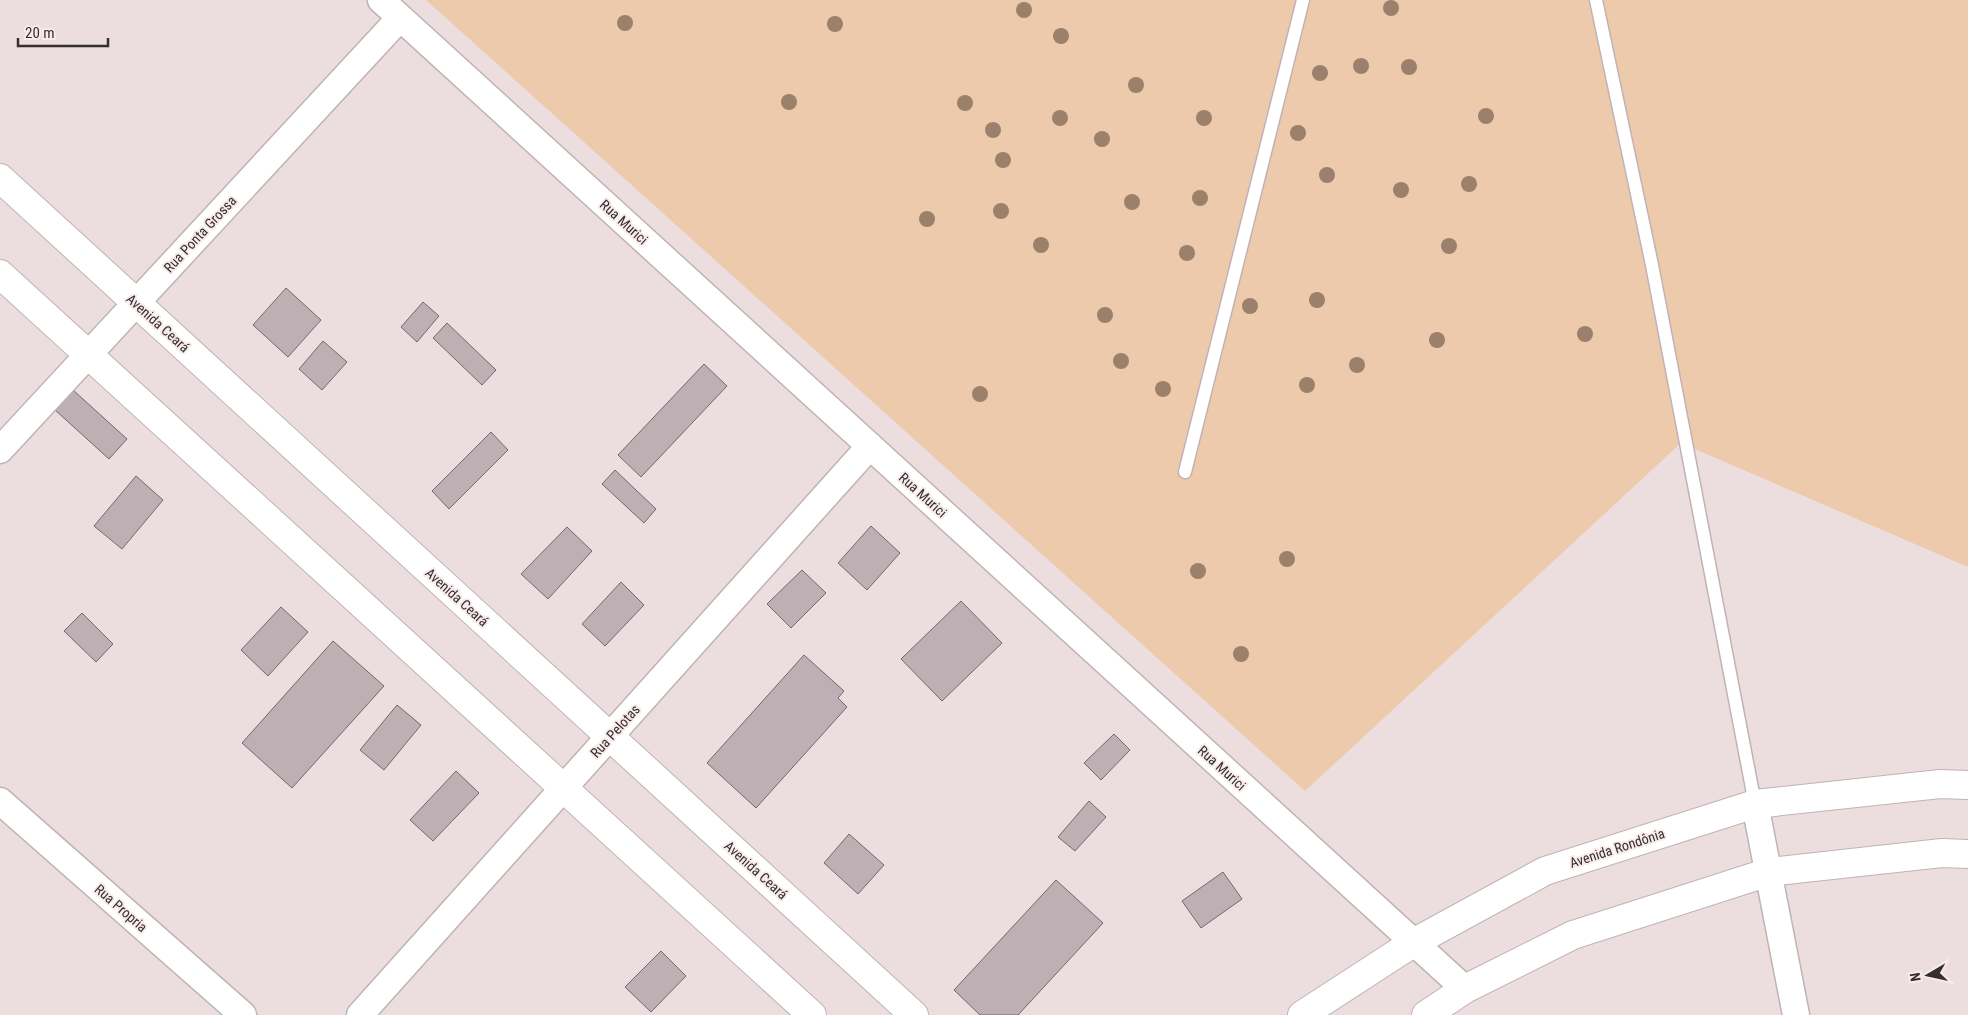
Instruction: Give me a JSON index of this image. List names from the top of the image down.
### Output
{
  "streets": {
    "street": [
      "Rua Murici",
      "Rua Ponta Grossa",
      "Avenida Ceará",
      "Rua Pelotas",
      "Avenida Rondônia",
      "Rua Propria"
    ]
  },
  "crossings": [
    ["Rua Murici", "Rua Ponta Grossa"],
    ["Rua Murici", "Rua Pelotas"],
    ["Rua Murici", "Avenida Rondônia"],
    ["Rua Ponta Grossa", "Avenida Ceará"],
    ["Avenida Ceará", "Rua Pelotas"]
  ],
  "scale_bar": "20 m",
  "north": "left"
}
